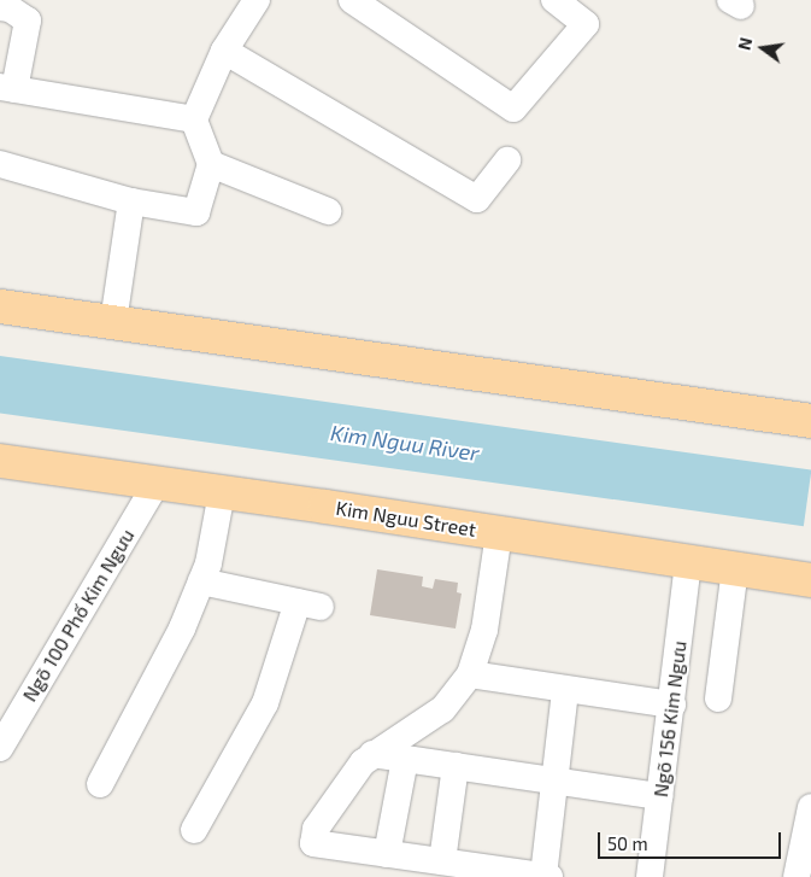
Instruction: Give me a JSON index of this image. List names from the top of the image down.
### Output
{
  "streets": {
    "main road": ["Kim Nguu Street"],
    "lane": ["Ngõ 100 Phố Kim Ngưu", "Ngõ 156 Kim Ngưu"]
  },
  "crossings": [
    ["Kim Nguu Street", "Ngõ 100 Phố Kim Ngưu"],
    ["Kim Nguu Street", "Ngõ 156 Kim Ngưu"]
  ],
  "water": ["Kim Nguu River"],
  "scale_bar": "50 m",
  "north": "left"
}
